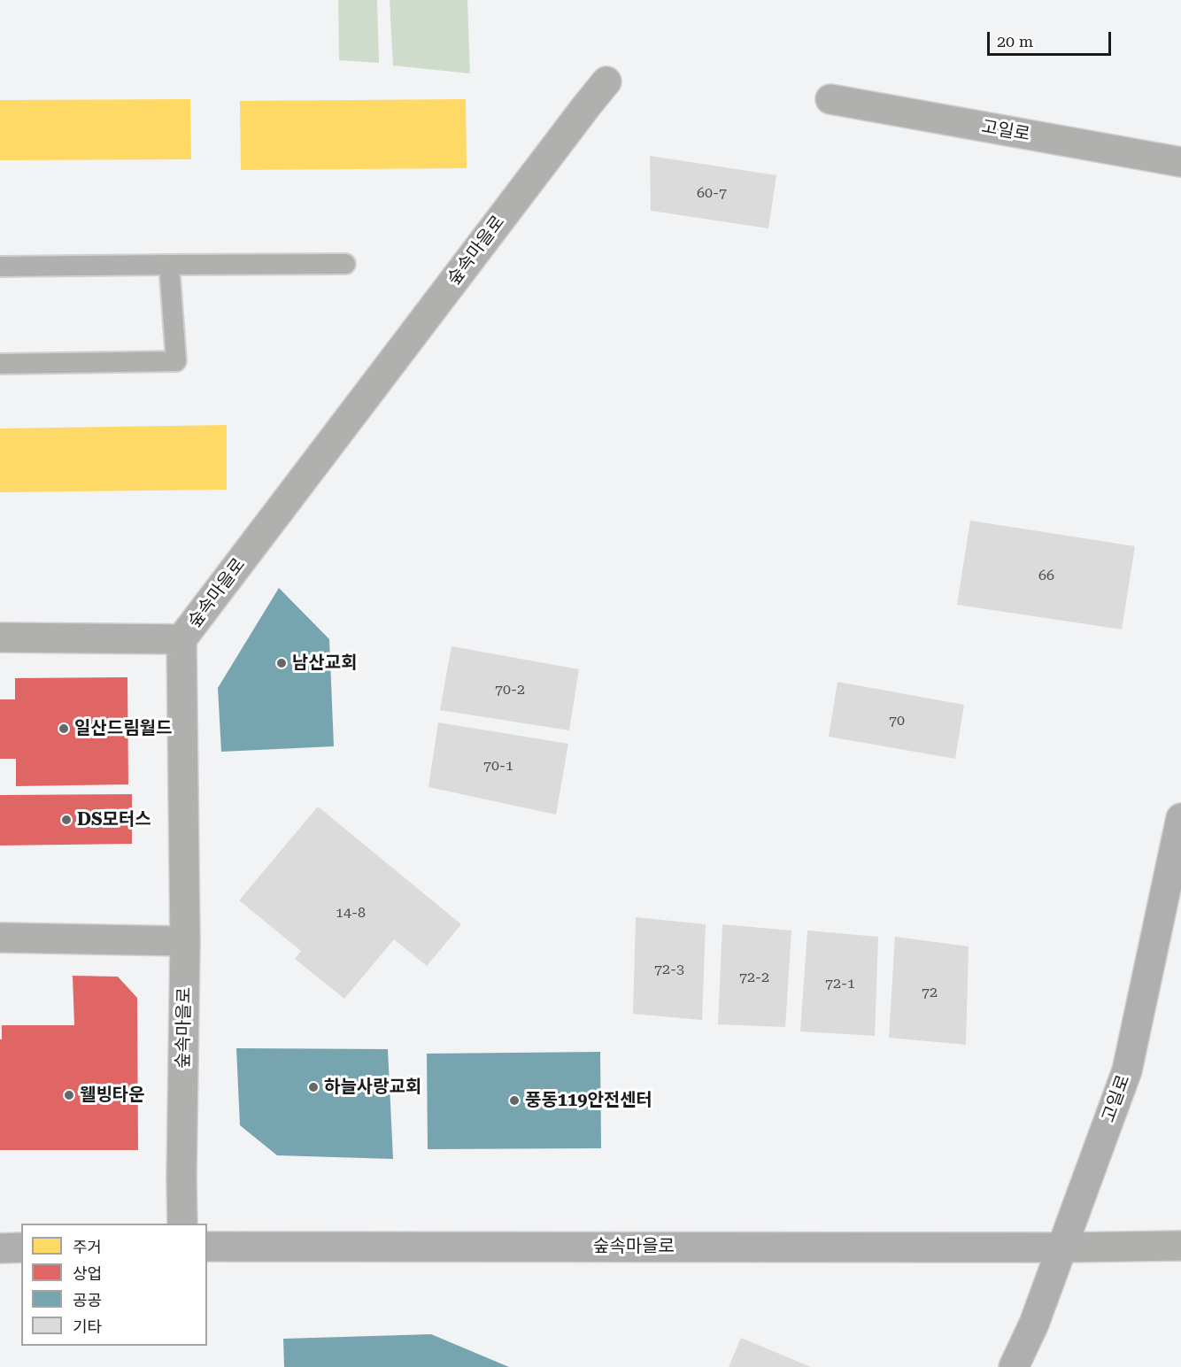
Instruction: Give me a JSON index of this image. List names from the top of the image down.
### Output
{
  "streets": {
    "main road": ["고일로", "숲속마을로"]
  },
  "crossings": [
    ["고일로", "숲속마을로"]
  ],
  "places": [
    "남산교회",
    "일산드림월드",
    "DS모터스",
    "하늘사랑교회",
    "웰빙타운",
    "풍동119안전센터"
  ],
  "house_numbers": [
    "60-7",
    "66",
    "70-2",
    "70",
    "70-1",
    "14-8",
    "72-3",
    "72-2",
    "72-1",
    "72"
  ],
  "legend": [
    "주거",
    "상업",
    "공공",
    "기타"
  ],
  "scale_bar": "20 m"
}
